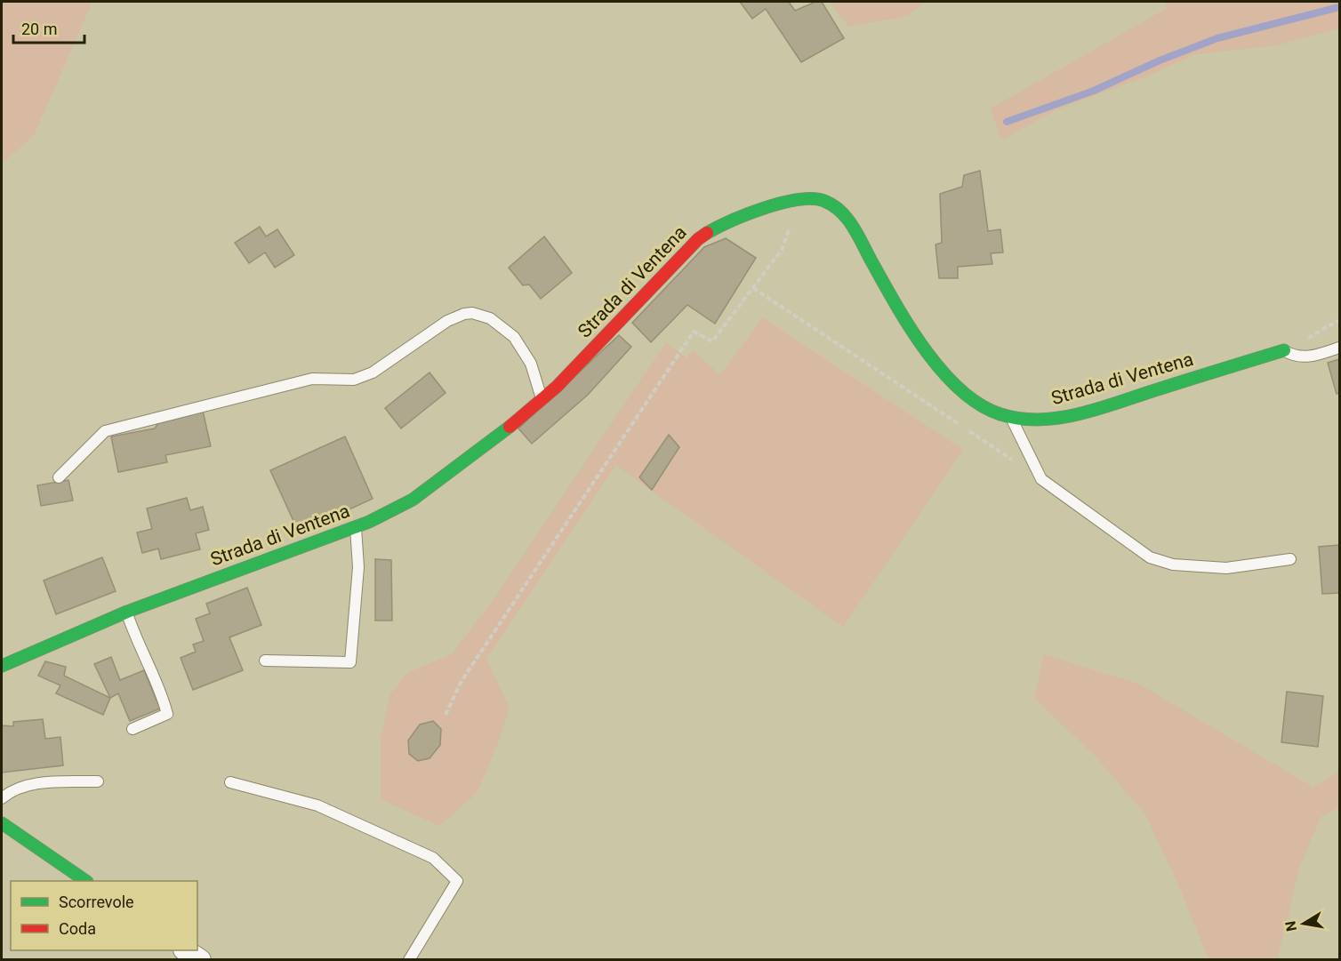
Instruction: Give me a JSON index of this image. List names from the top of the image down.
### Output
{
  "streets": {
    "street": ["Strada di Ventena"]
  },
  "legend": ["Scorrevole", "Coda"],
  "scale_bar": "20 m",
  "north": "left"
}
